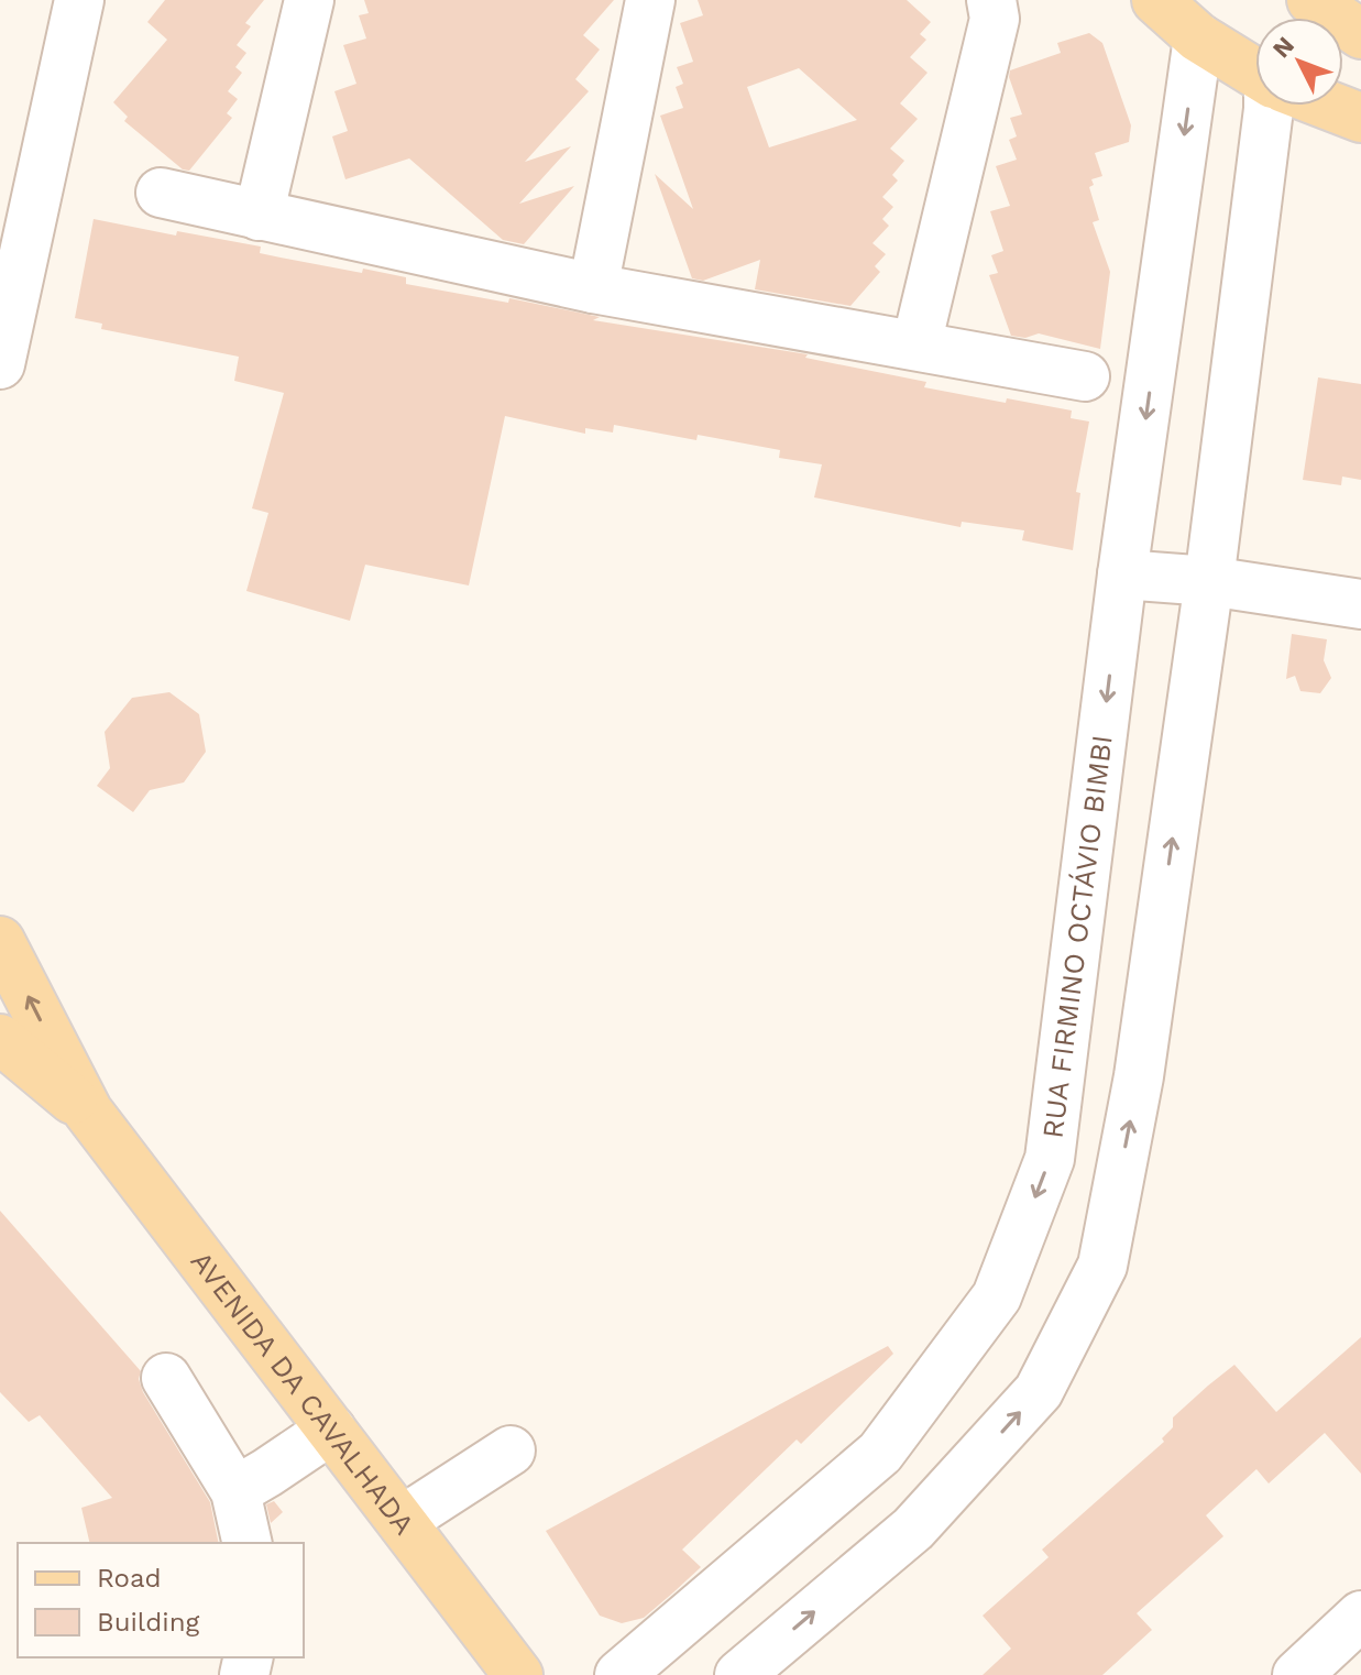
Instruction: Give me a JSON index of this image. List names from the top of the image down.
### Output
{
  "streets": {
    "main road": ["AVENIDA DA CAVALHADA"],
    "street": ["RUA FIRMINO OCTÁVIO BIMBI"]
  },
  "legend": ["Road", "Building"],
  "north": "top left"
}
